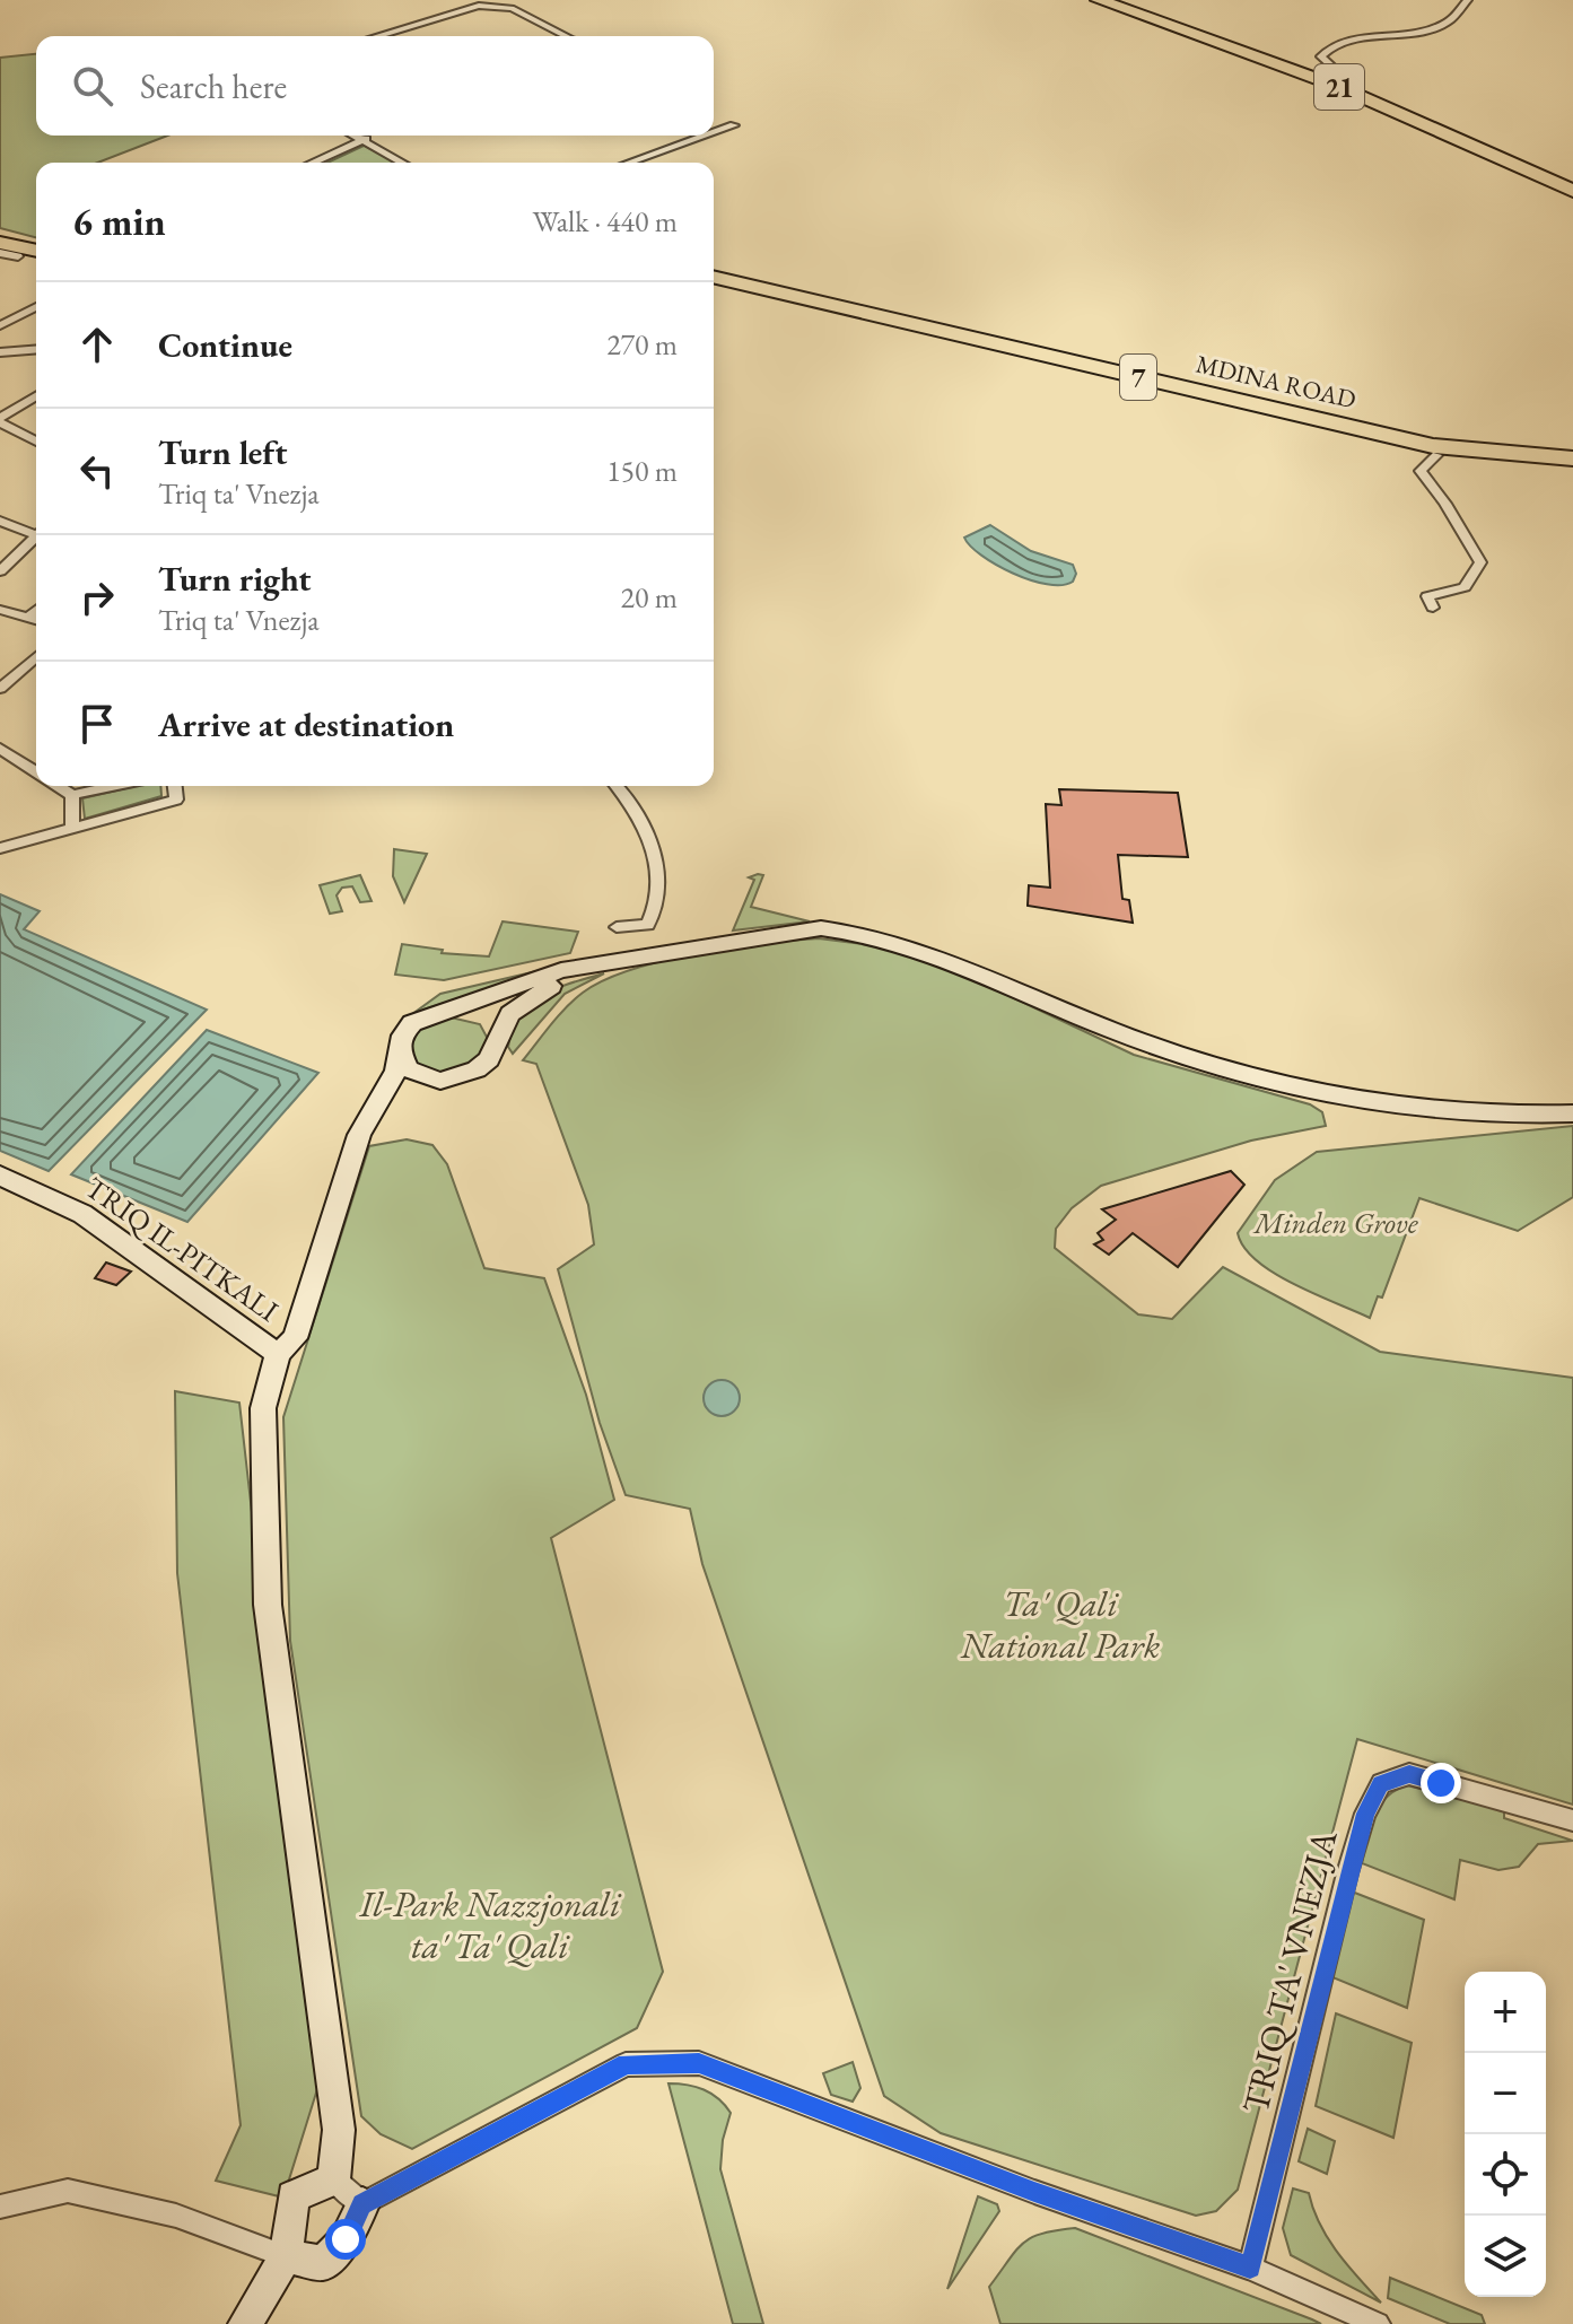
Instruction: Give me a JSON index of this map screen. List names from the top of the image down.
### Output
{
  "streets": {
    "highway": ["21", "7", "MDINA ROAD"],
    "main road": ["TRIQ IL-PITKALI"],
    "street": ["TRIQ TA' VNEZJA"]
  },
  "parks": ["Minden Grove", "Ta' Qali National Park", "Il-Park Nazzjonali ta' Ta' Qali"],
  "page": {
    "search": "Search here",
    "heading": ["6 min", "Walk · 440 m"],
    "list": [
      ["Continue", "270 m"],
      ["Turn left", "Triq ta' Vnezja", "150 m"],
      ["Turn right", "Triq ta' Vnezja", "20 m"],
      "Arrive at destination"
    ],
    "map_buttons": ["+", "−"]
  }
}
